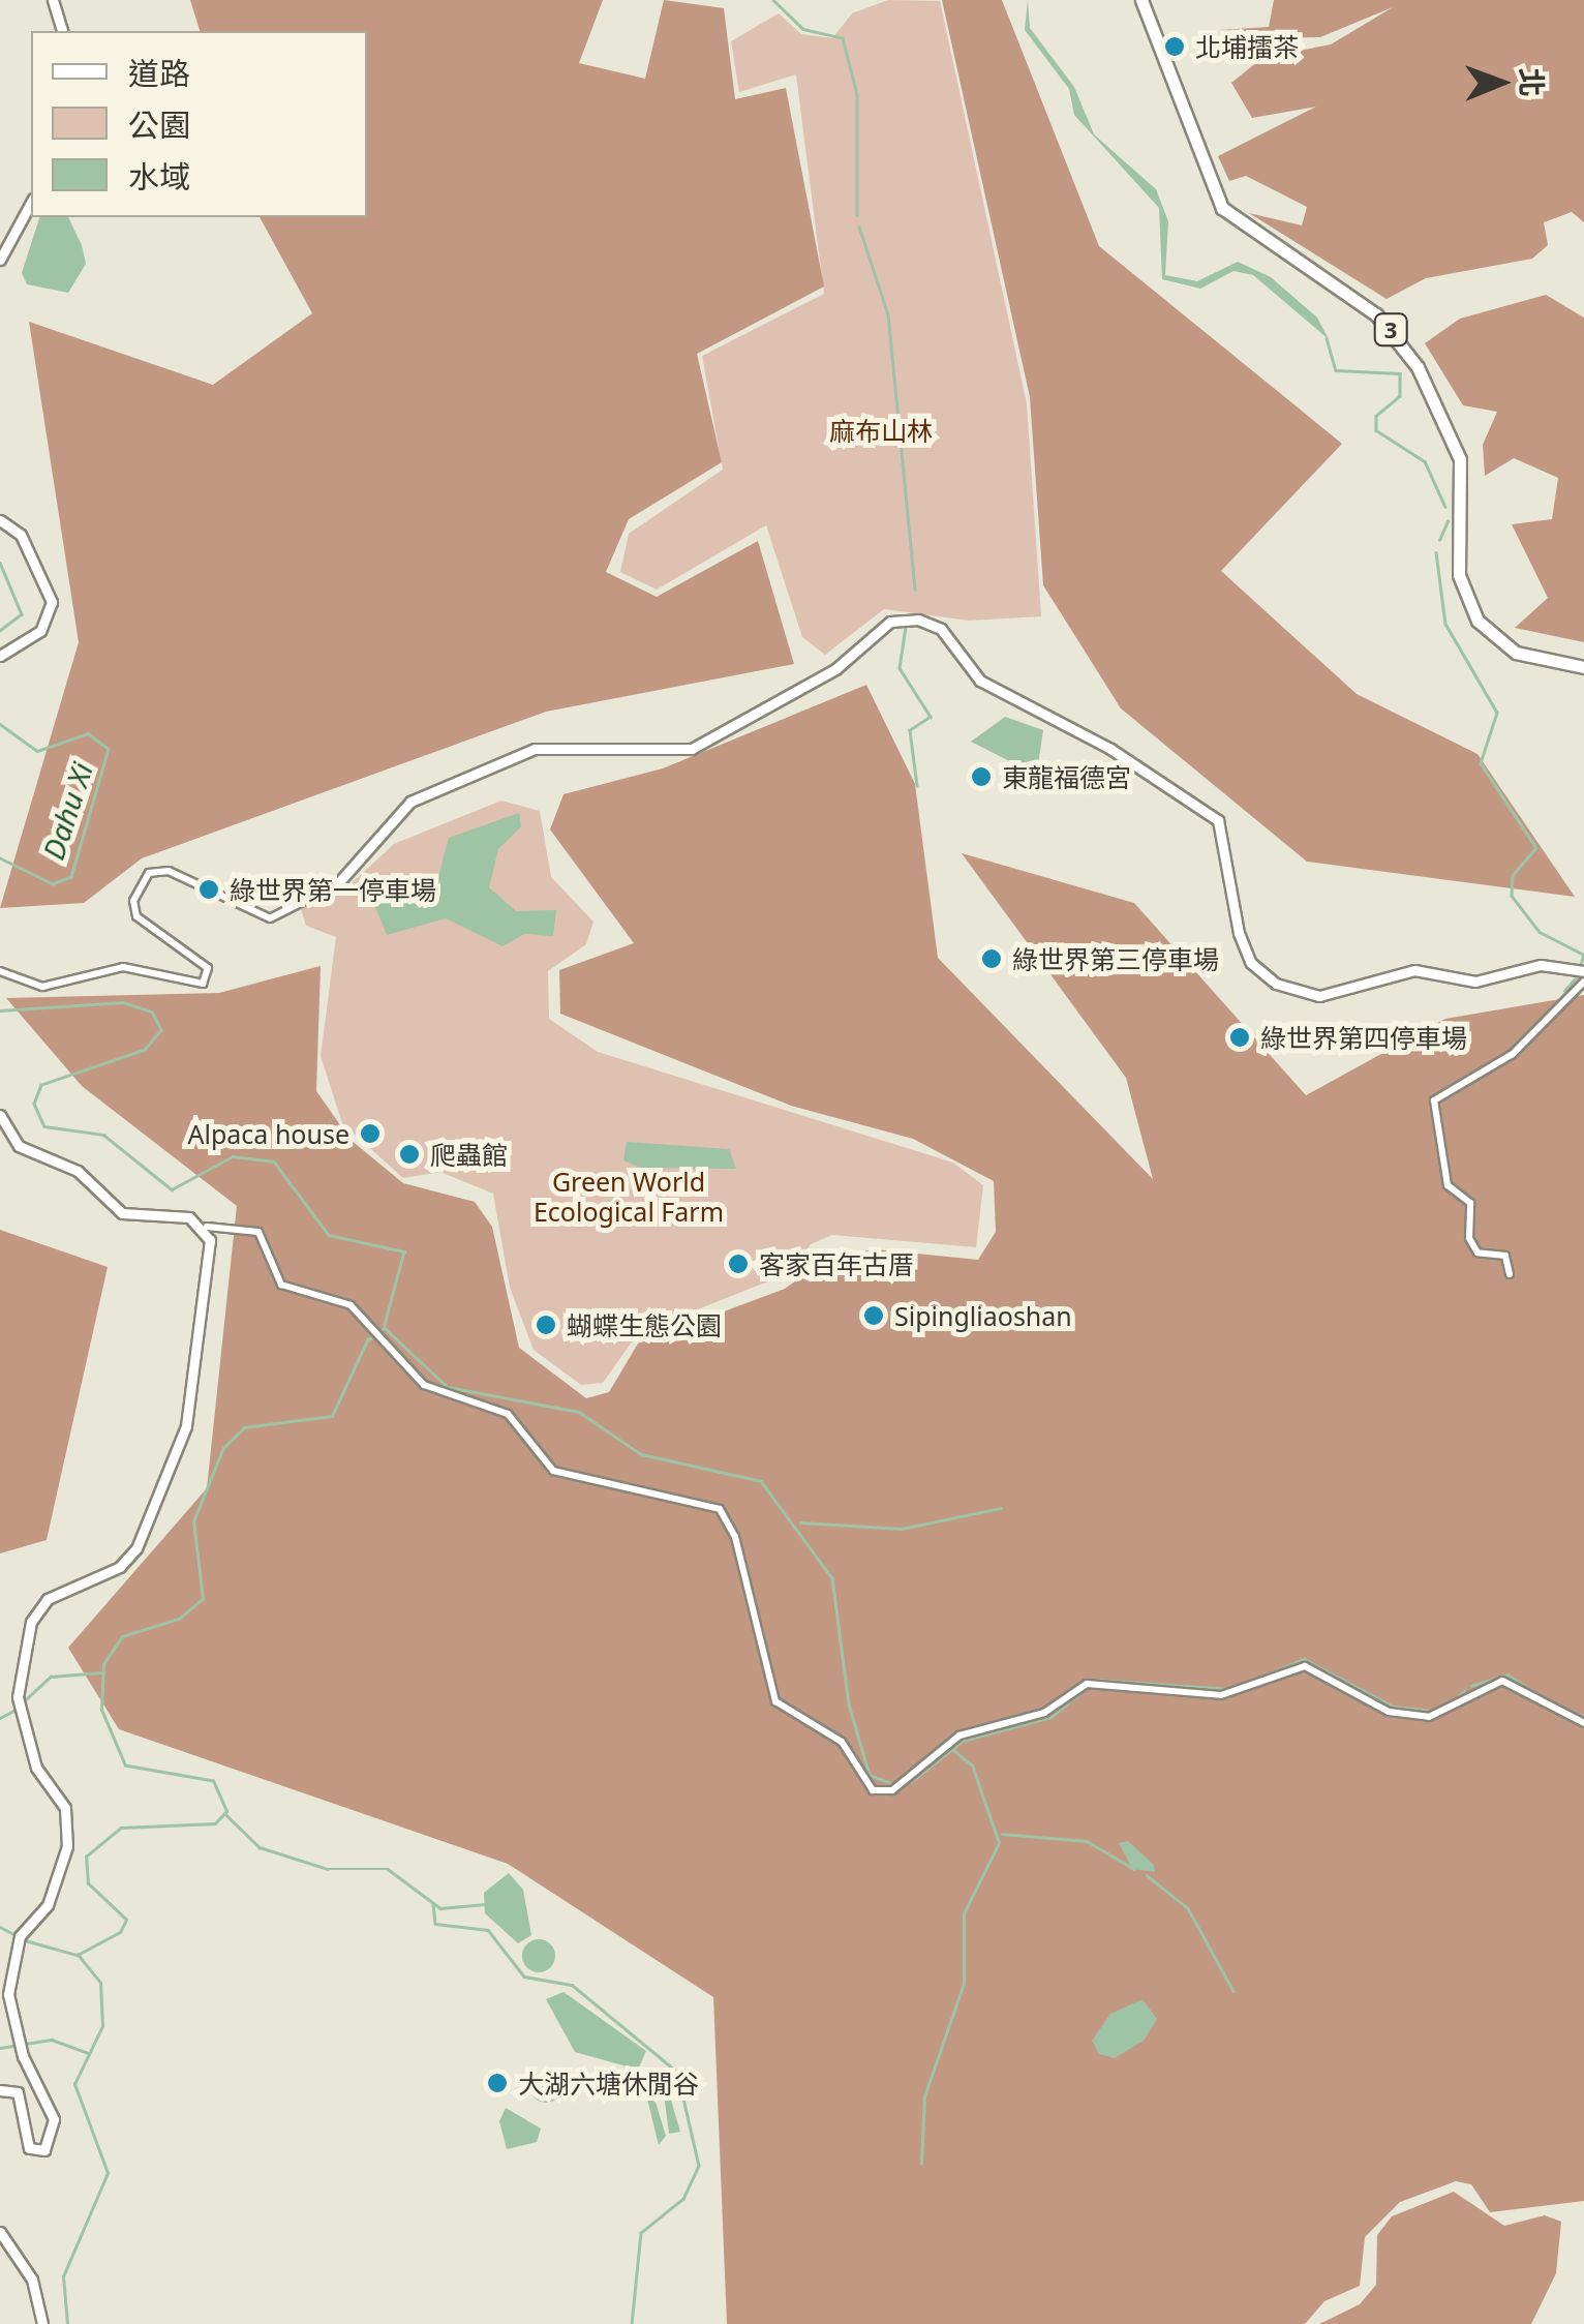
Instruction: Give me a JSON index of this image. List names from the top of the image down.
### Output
{
  "streets": {
    "main road": ["3"]
  },
  "water": ["Dahu Xi"],
  "parks": ["麻布山林", "Green World Ecological Farm"],
  "places": [
    "北埔擂茶",
    "東龍福德宮",
    "綠世界第一停車場",
    "綠世界第三停車場",
    "綠世界第四停車場",
    "Alpaca house",
    "爬蟲館",
    "客家百年古厝",
    "Sipingliaoshan",
    "蝴蝶生態公園",
    "大湖六塘休閒谷"
  ],
  "legend": ["道路", "公園", "水域"],
  "north": "right"
}
